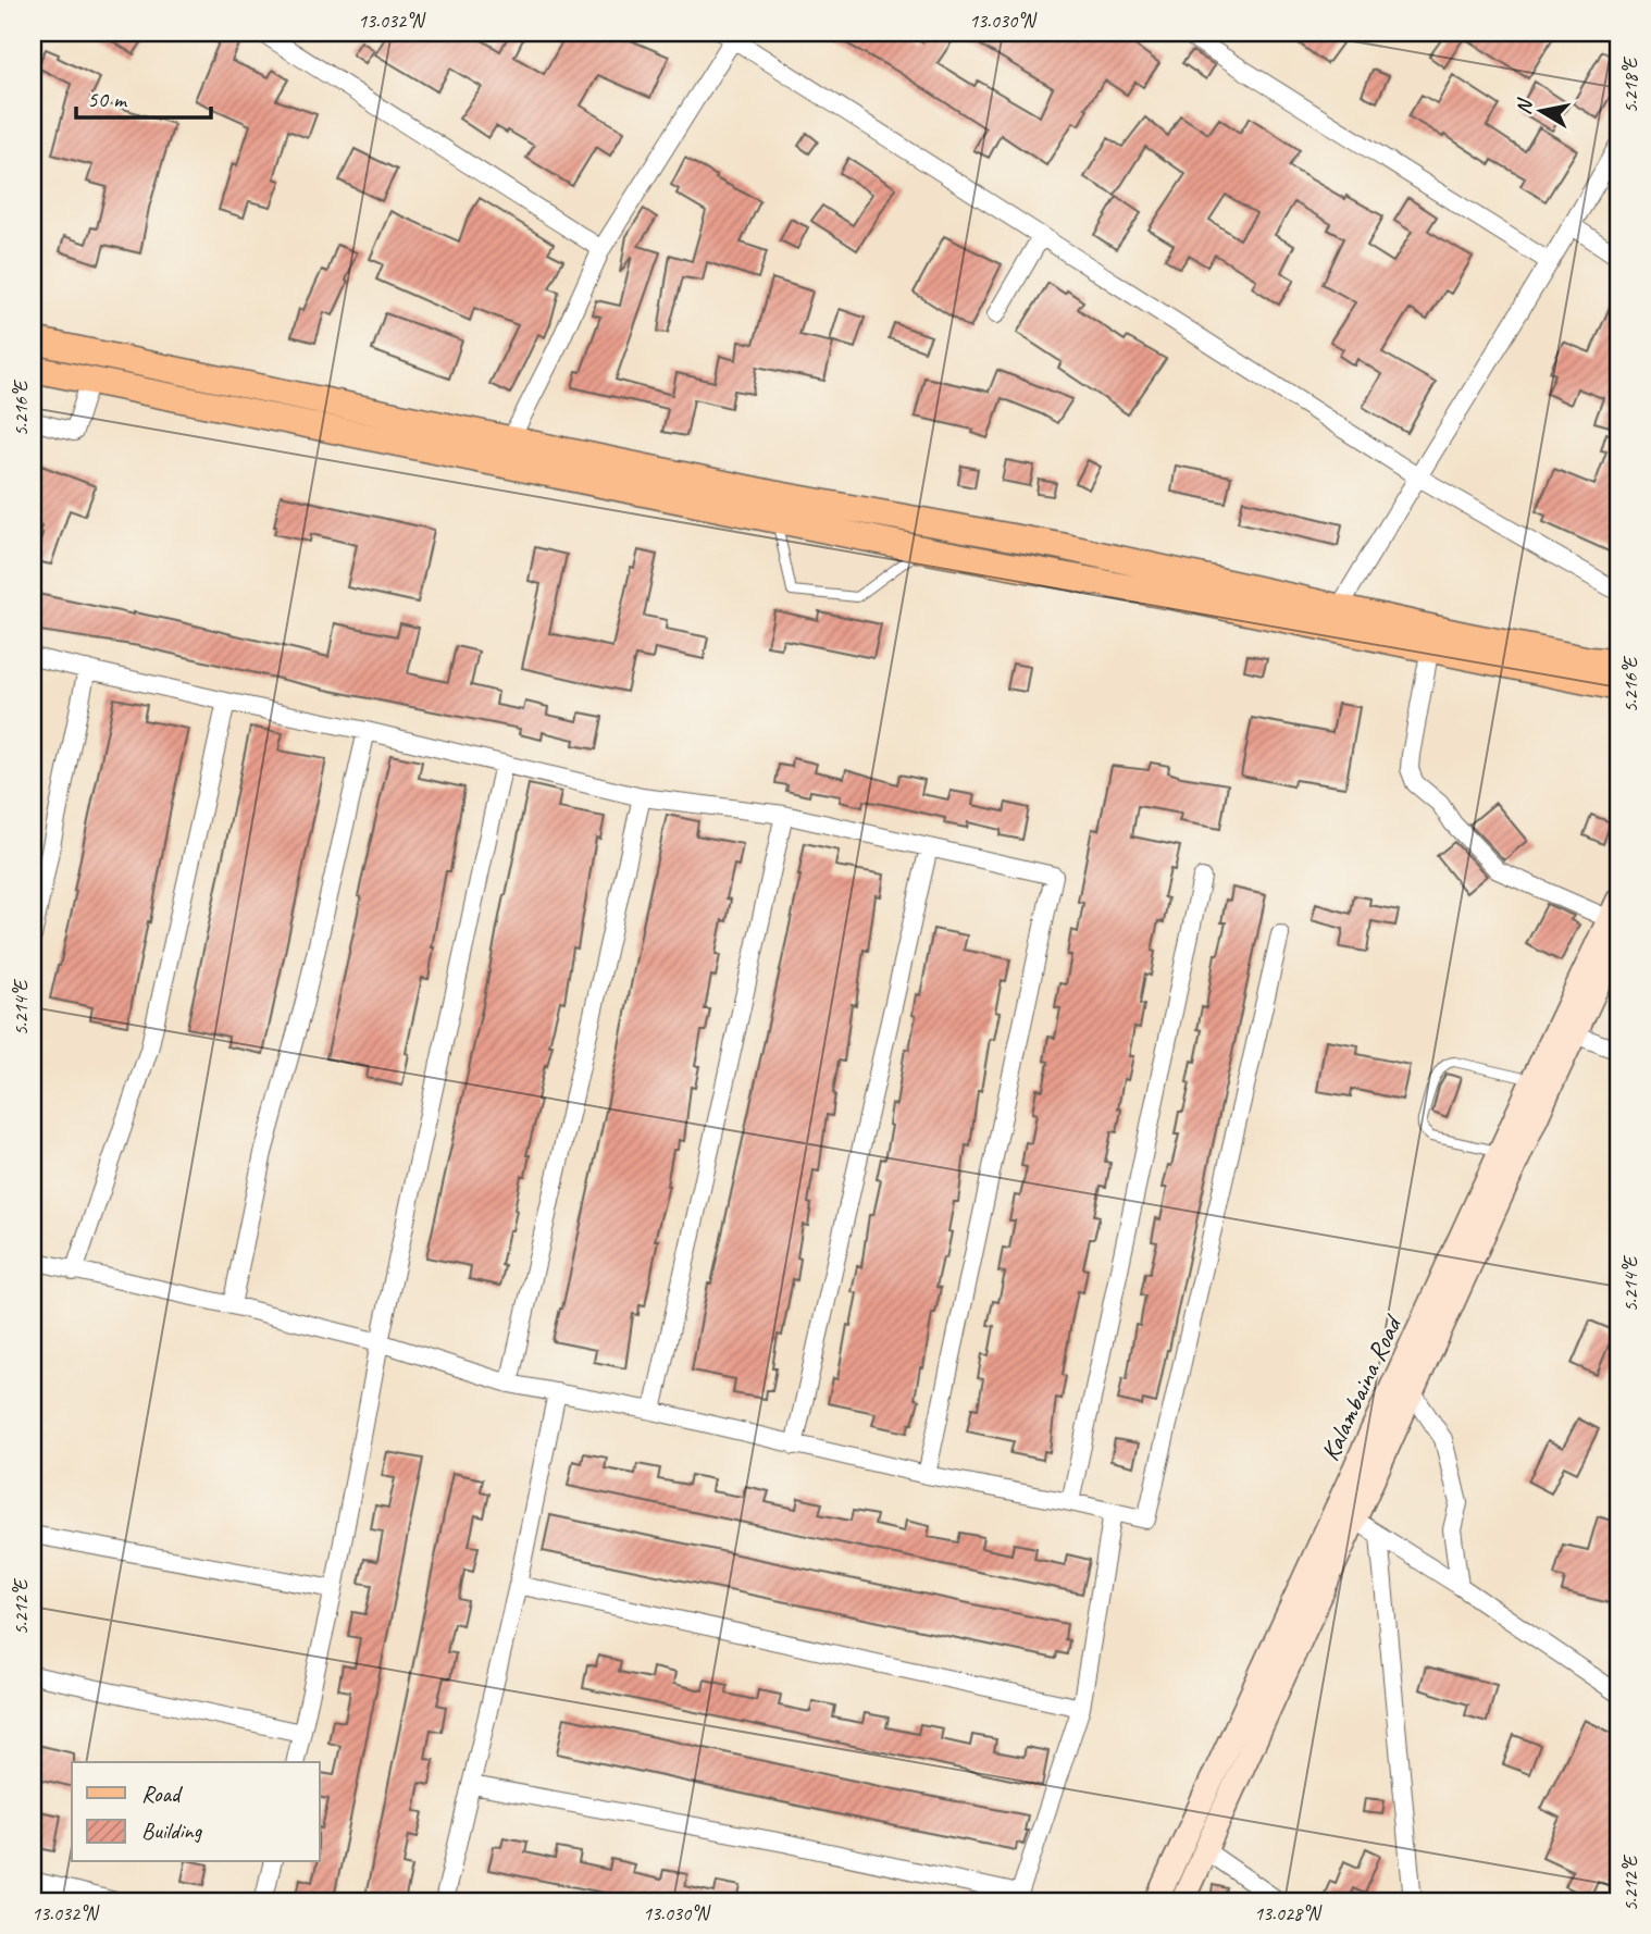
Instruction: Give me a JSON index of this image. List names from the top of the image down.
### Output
{
  "streets": {
    "main road": ["Kalambaina Road"]
  },
  "legend": ["Road", "Building"],
  "scale_bar": "50 m",
  "north": "left",
  "coordinates": [
    "13.032°N",
    "13.030°N",
    "5.218°E",
    "5.216°E",
    "5.214°E",
    "5.212°E",
    "13.028°N"
  ]
}
